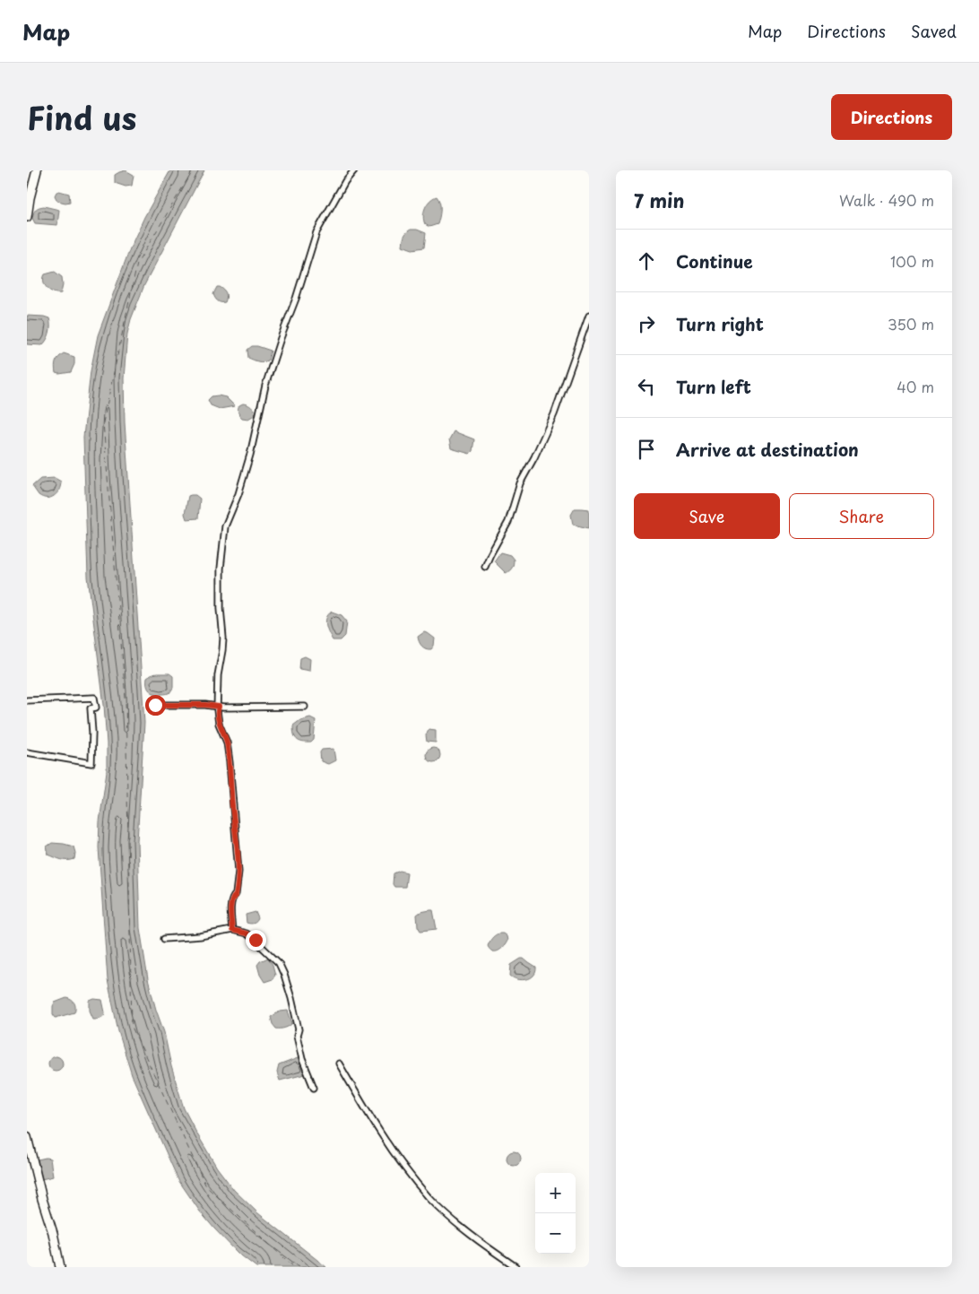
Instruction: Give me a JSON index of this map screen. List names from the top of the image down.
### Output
{
  "page": {
    "header": "Map",
    "nav": ["Map", "Directions", "Saved"],
    "title": "Find us",
    "buttons": [
      "Directions",
      ["Save", "Share"]
    ],
    "heading": ["7 min", "Walk · 490 m"],
    "list": [
      ["Continue", "100 m"],
      ["Turn right", "350 m"],
      ["Turn left", "40 m"],
      "Arrive at destination"
    ],
    "map_buttons": ["+", "−"]
  }
}
